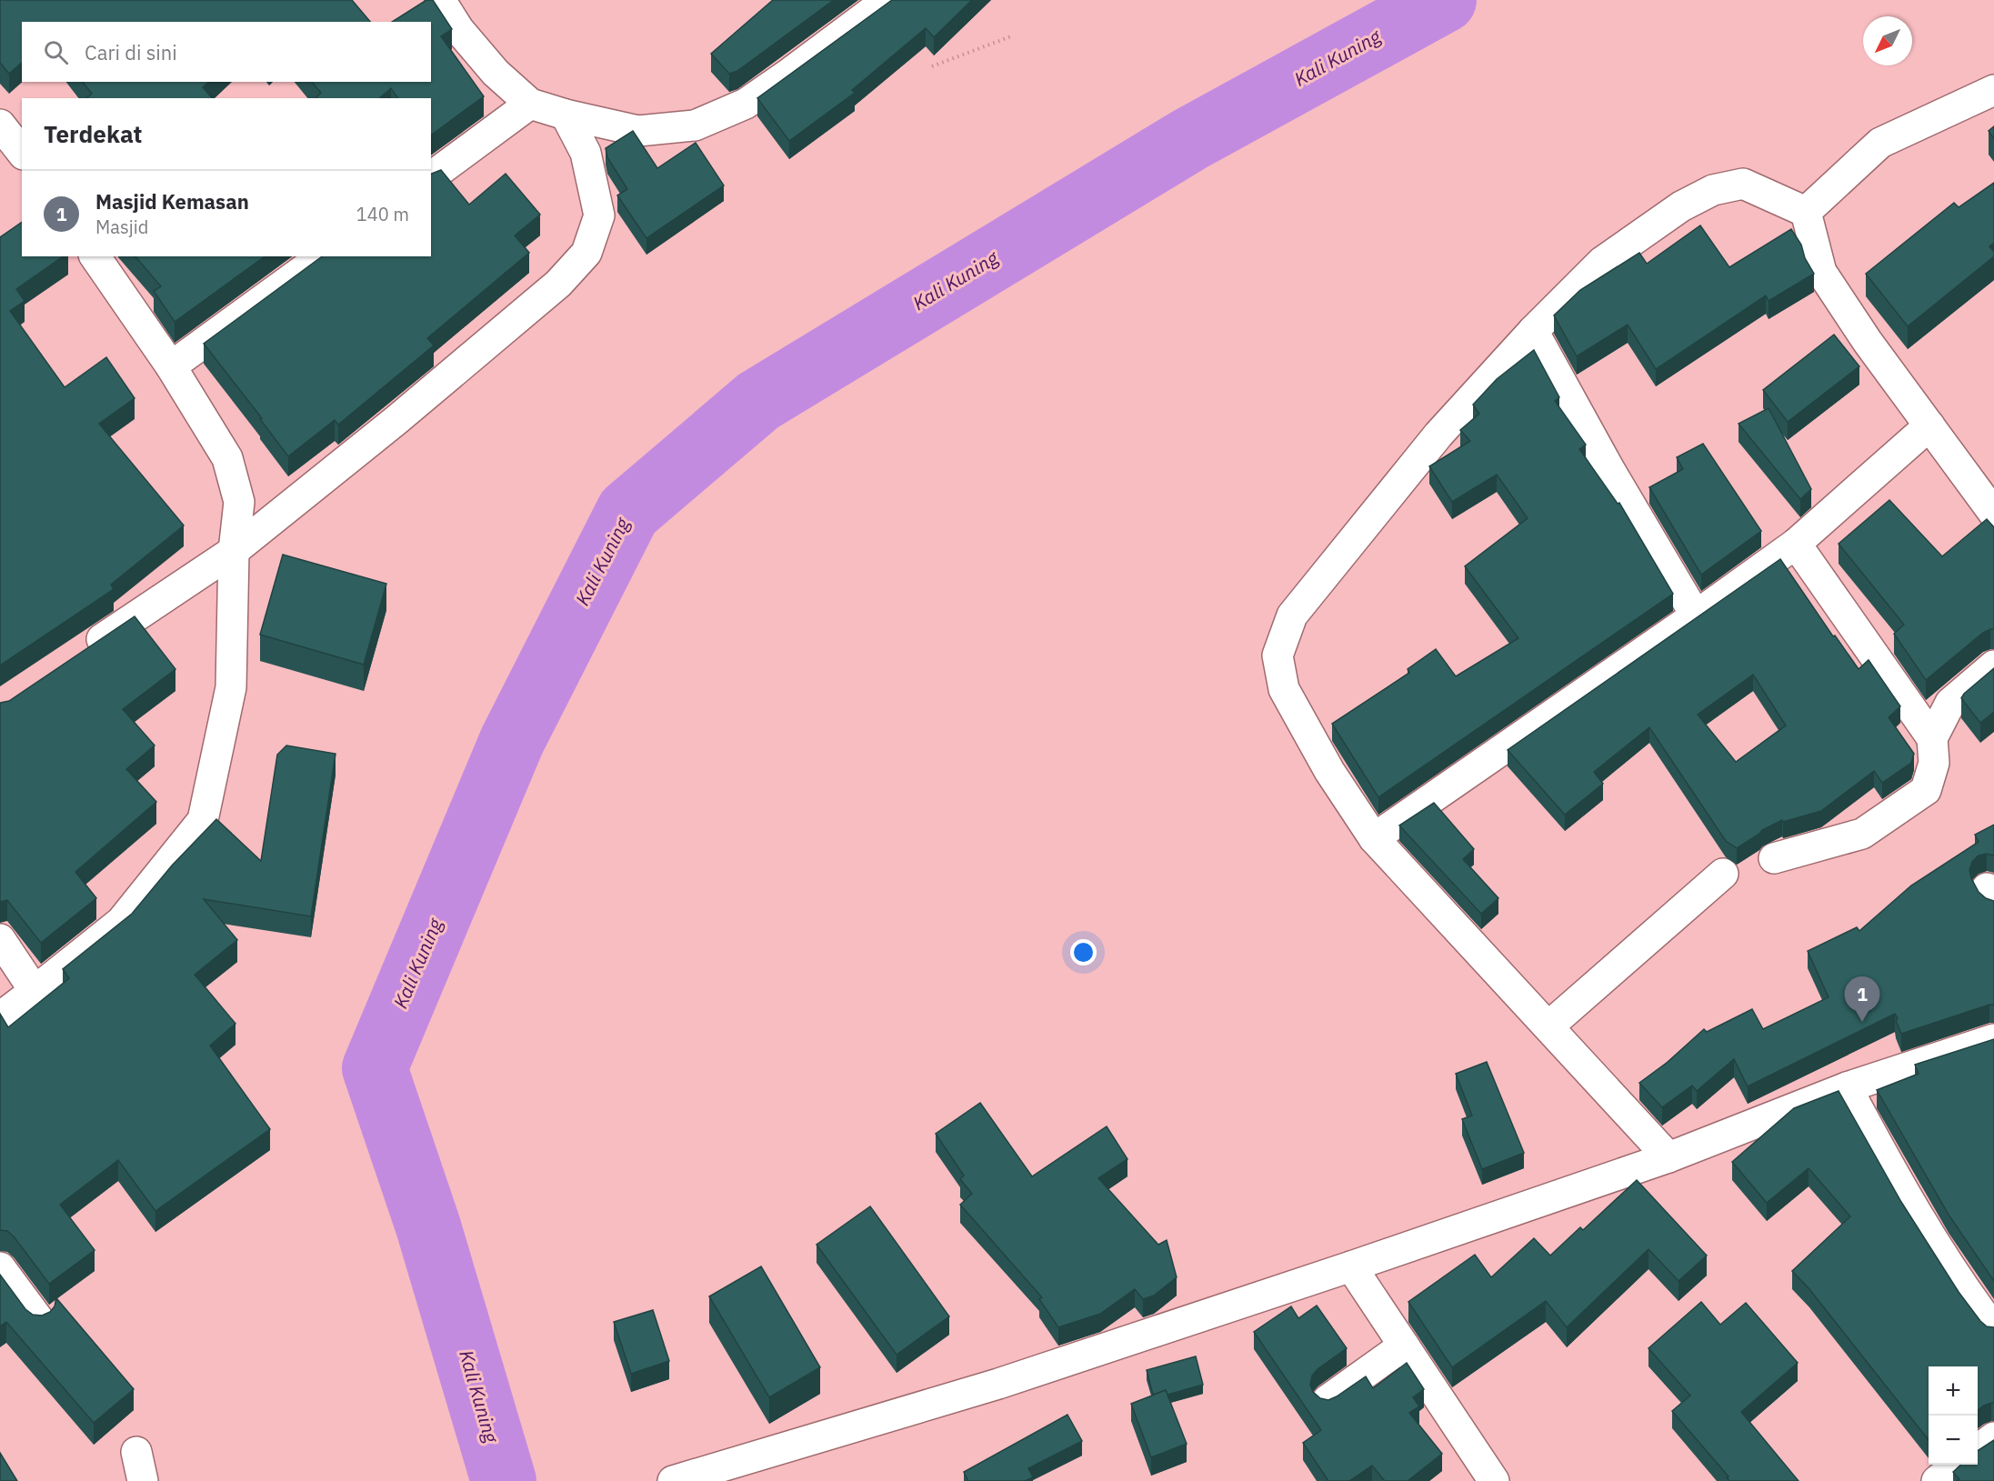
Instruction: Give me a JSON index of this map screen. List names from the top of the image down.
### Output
{
  "water": ["Kali Kuning"],
  "north": "bottom left",
  "page": {
    "search": "Cari di sini",
    "heading": "Terdekat",
    "list": [
      {
        "mark": "1",
        "name": "Masjid Kemasan",
        "note": "Masjid",
        "value": "140 m"
      }
    ],
    "pins": "1",
    "map_buttons": ["+", "−"]
  }
}
